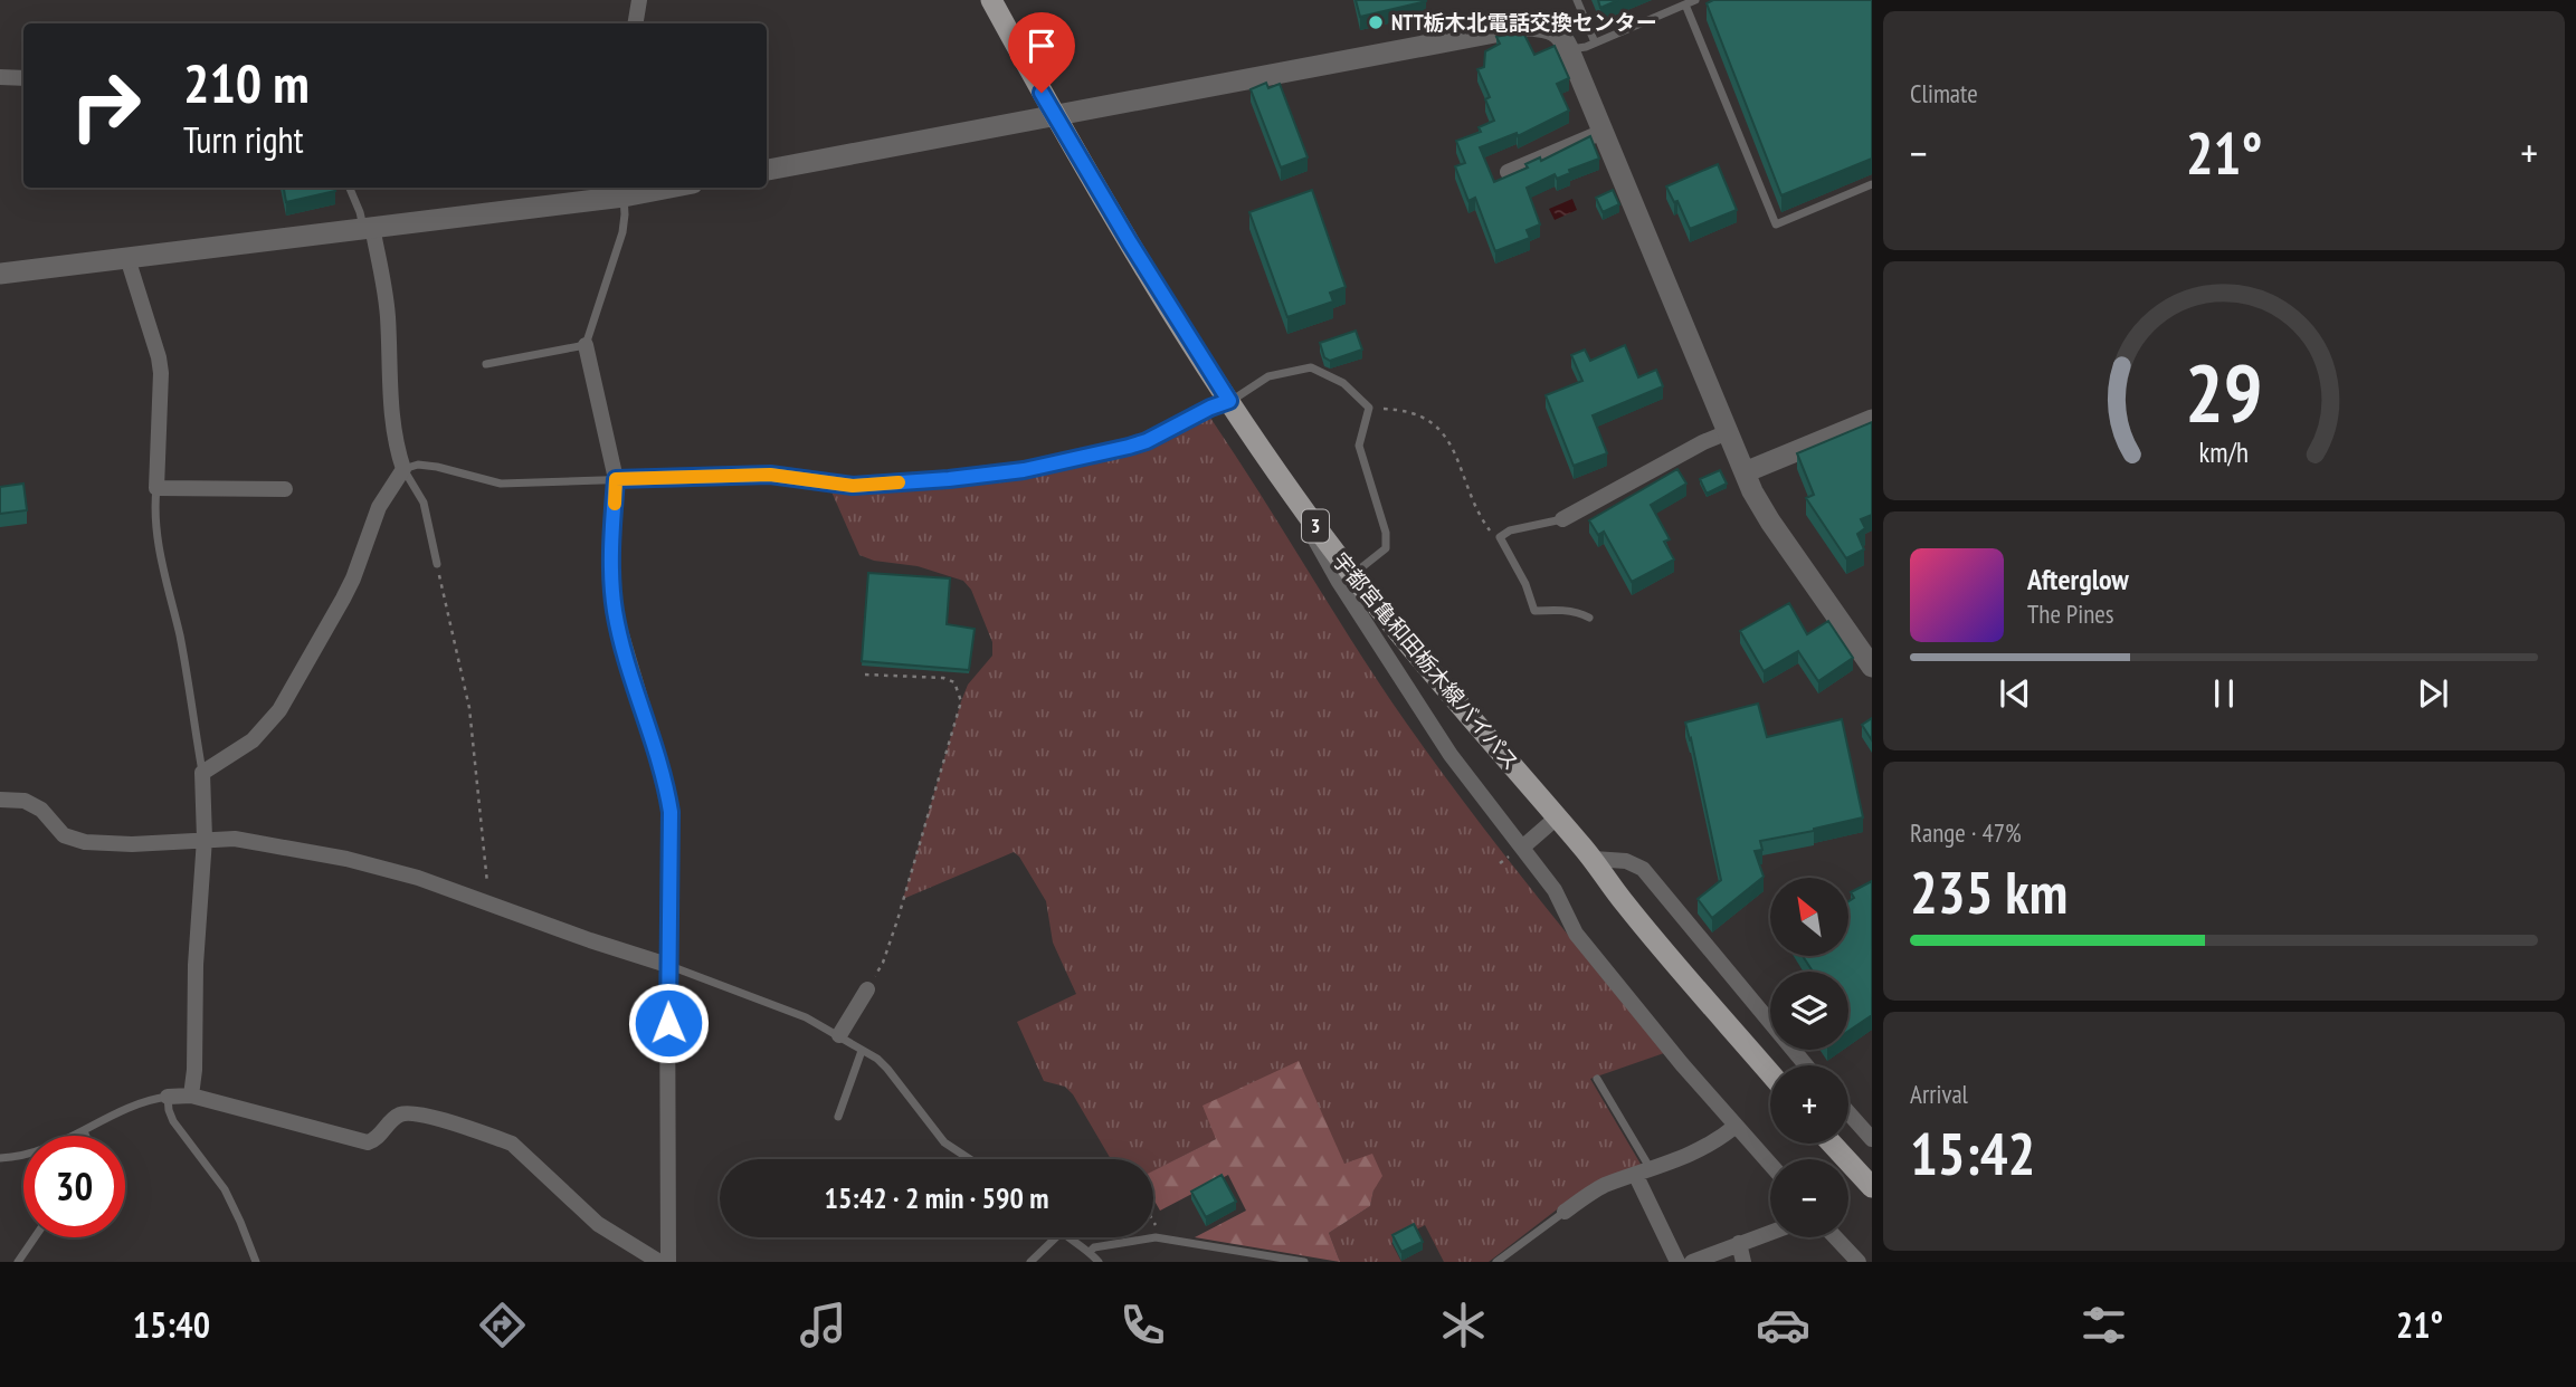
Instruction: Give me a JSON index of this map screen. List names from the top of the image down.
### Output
{
  "streets": {
    "main road": ["3", "宇都宮亀和田栃木線バイパス"]
  },
  "places": ["NTT栃木北電話交換センター"],
  "north": "top left",
  "page": {
    "tile": [
      "Climate",
      ["Range · 47%", "235 km"],
      ["Arrival", "15:42"]
    ],
    "turn": ["210 m", "Turn right"],
    "heat": ["−", "21°", "+"],
    "song": ["Afterglow", "The Pines"],
    "map_buttons": ["+", "−"],
    "limit": "30",
    "trip": "15:42 · 2 min · 590 m",
    "tabs": ["15:40", "21°"],
    "gauge": ["29", "km/h"]
  }
}
